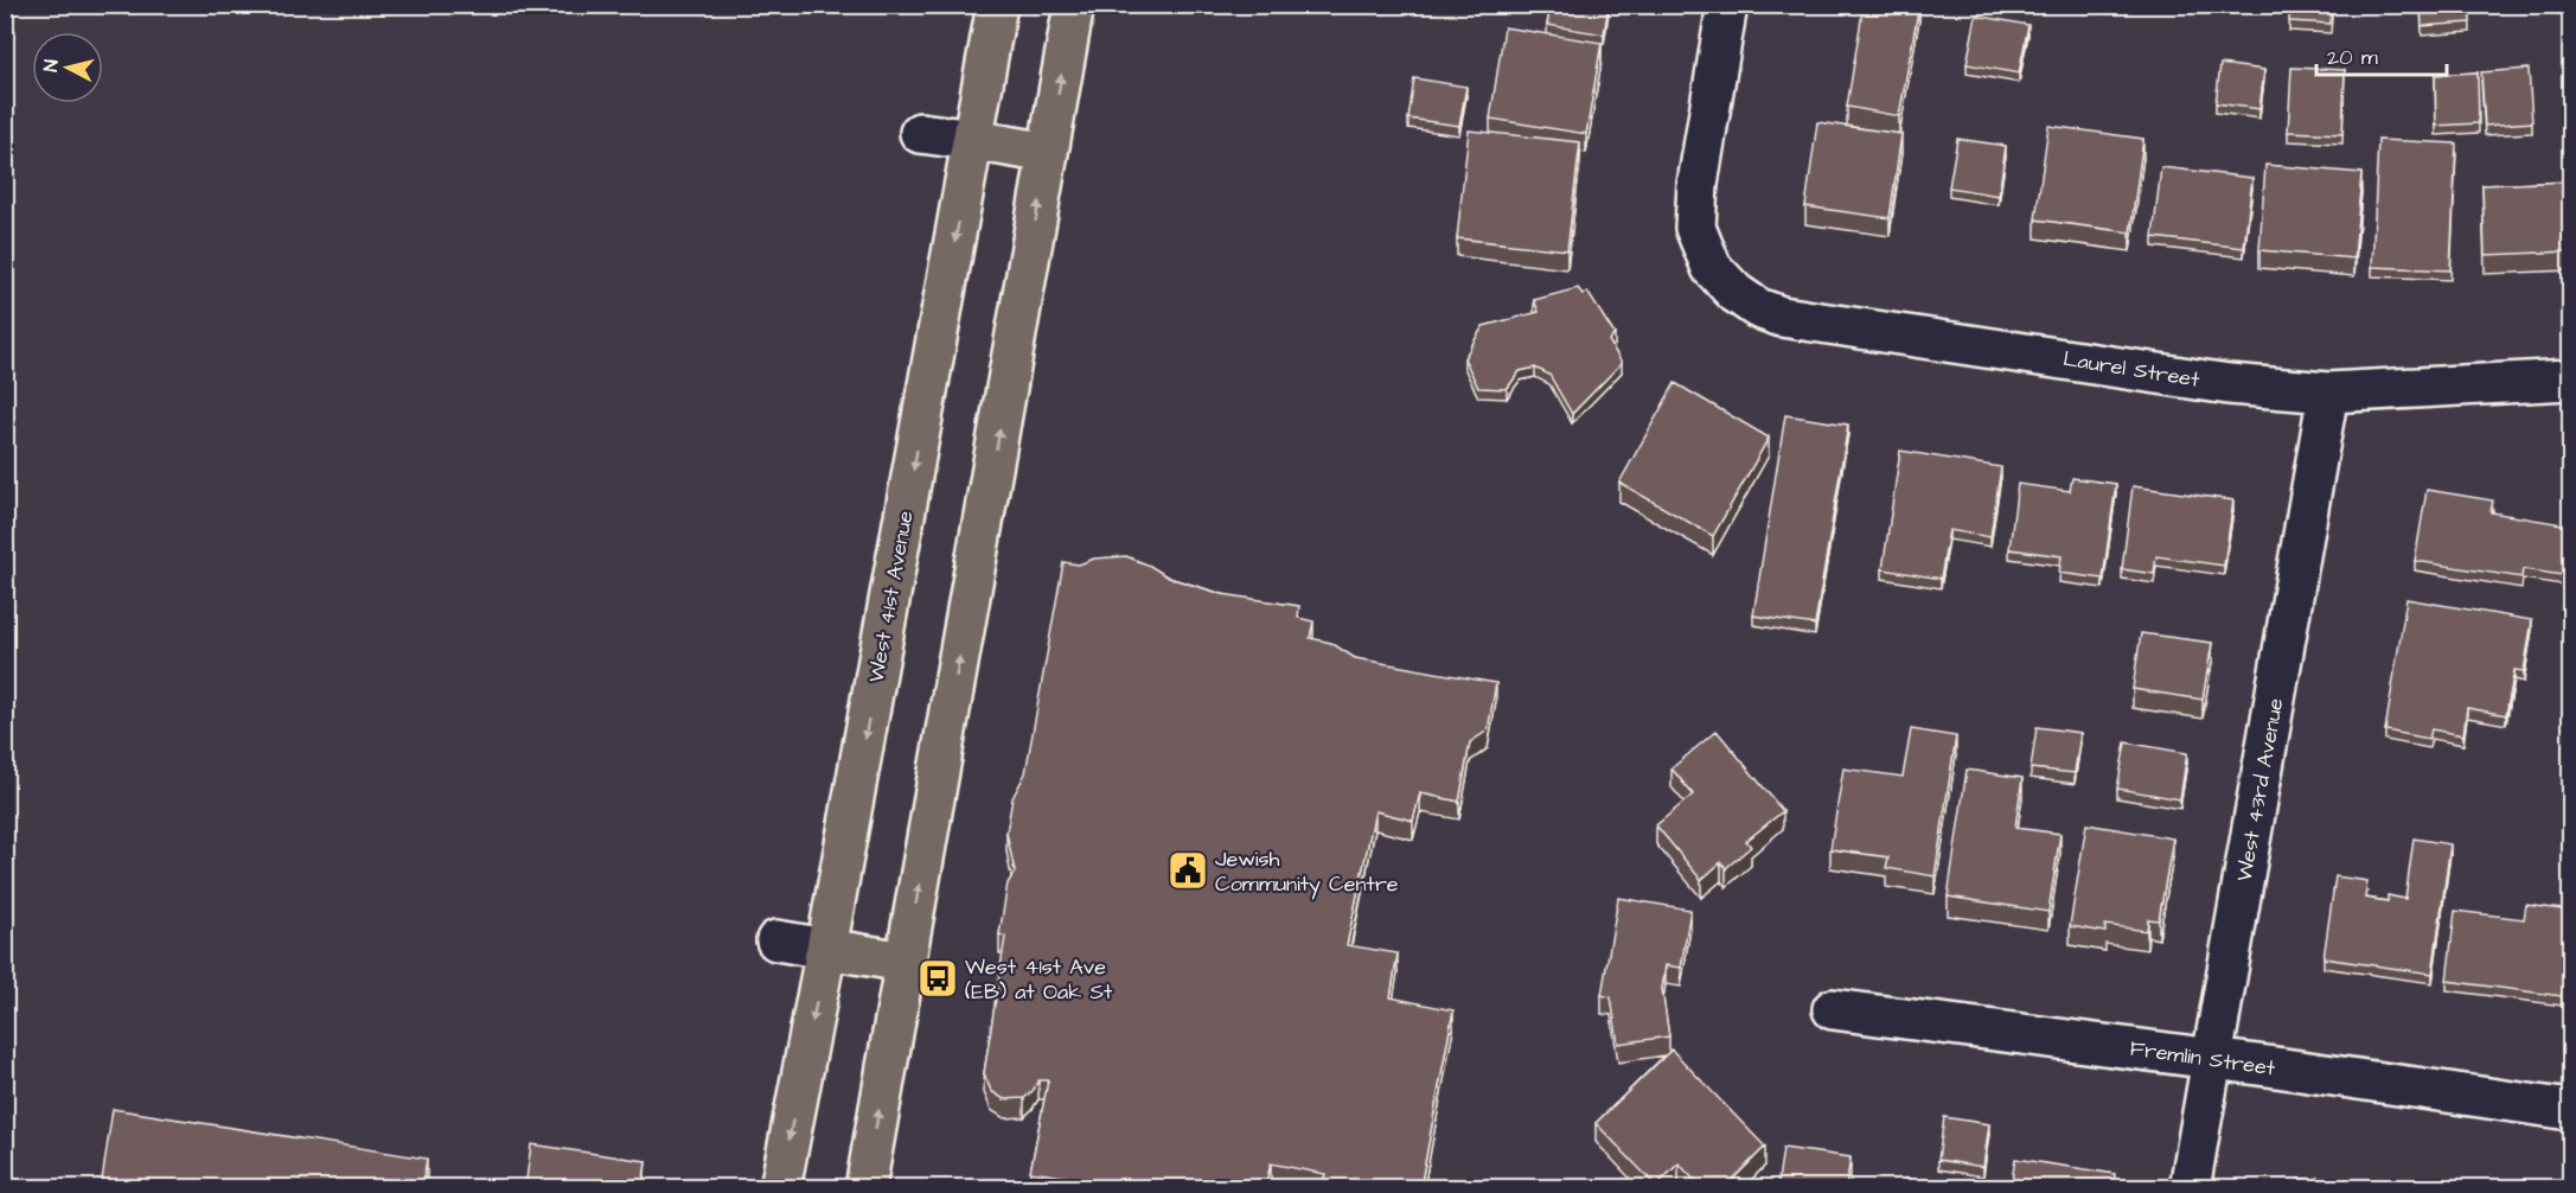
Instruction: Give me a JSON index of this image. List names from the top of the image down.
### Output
{
  "streets": {
    "main road": ["West 41st Avenue"],
    "street": ["Laurel Street", "West 43rd Avenue", "Fremlin Street"]
  },
  "crossings": [
    ["Laurel Street", "West 43rd Avenue"],
    ["West 43rd Avenue", "Fremlin Street"]
  ],
  "places": {
    "public building": ["Jewish Community Centre"],
    "bus stop": ["West 41st Ave (EB) at Oak St"]
  },
  "scale_bar": "20 m",
  "north": "left"
}
